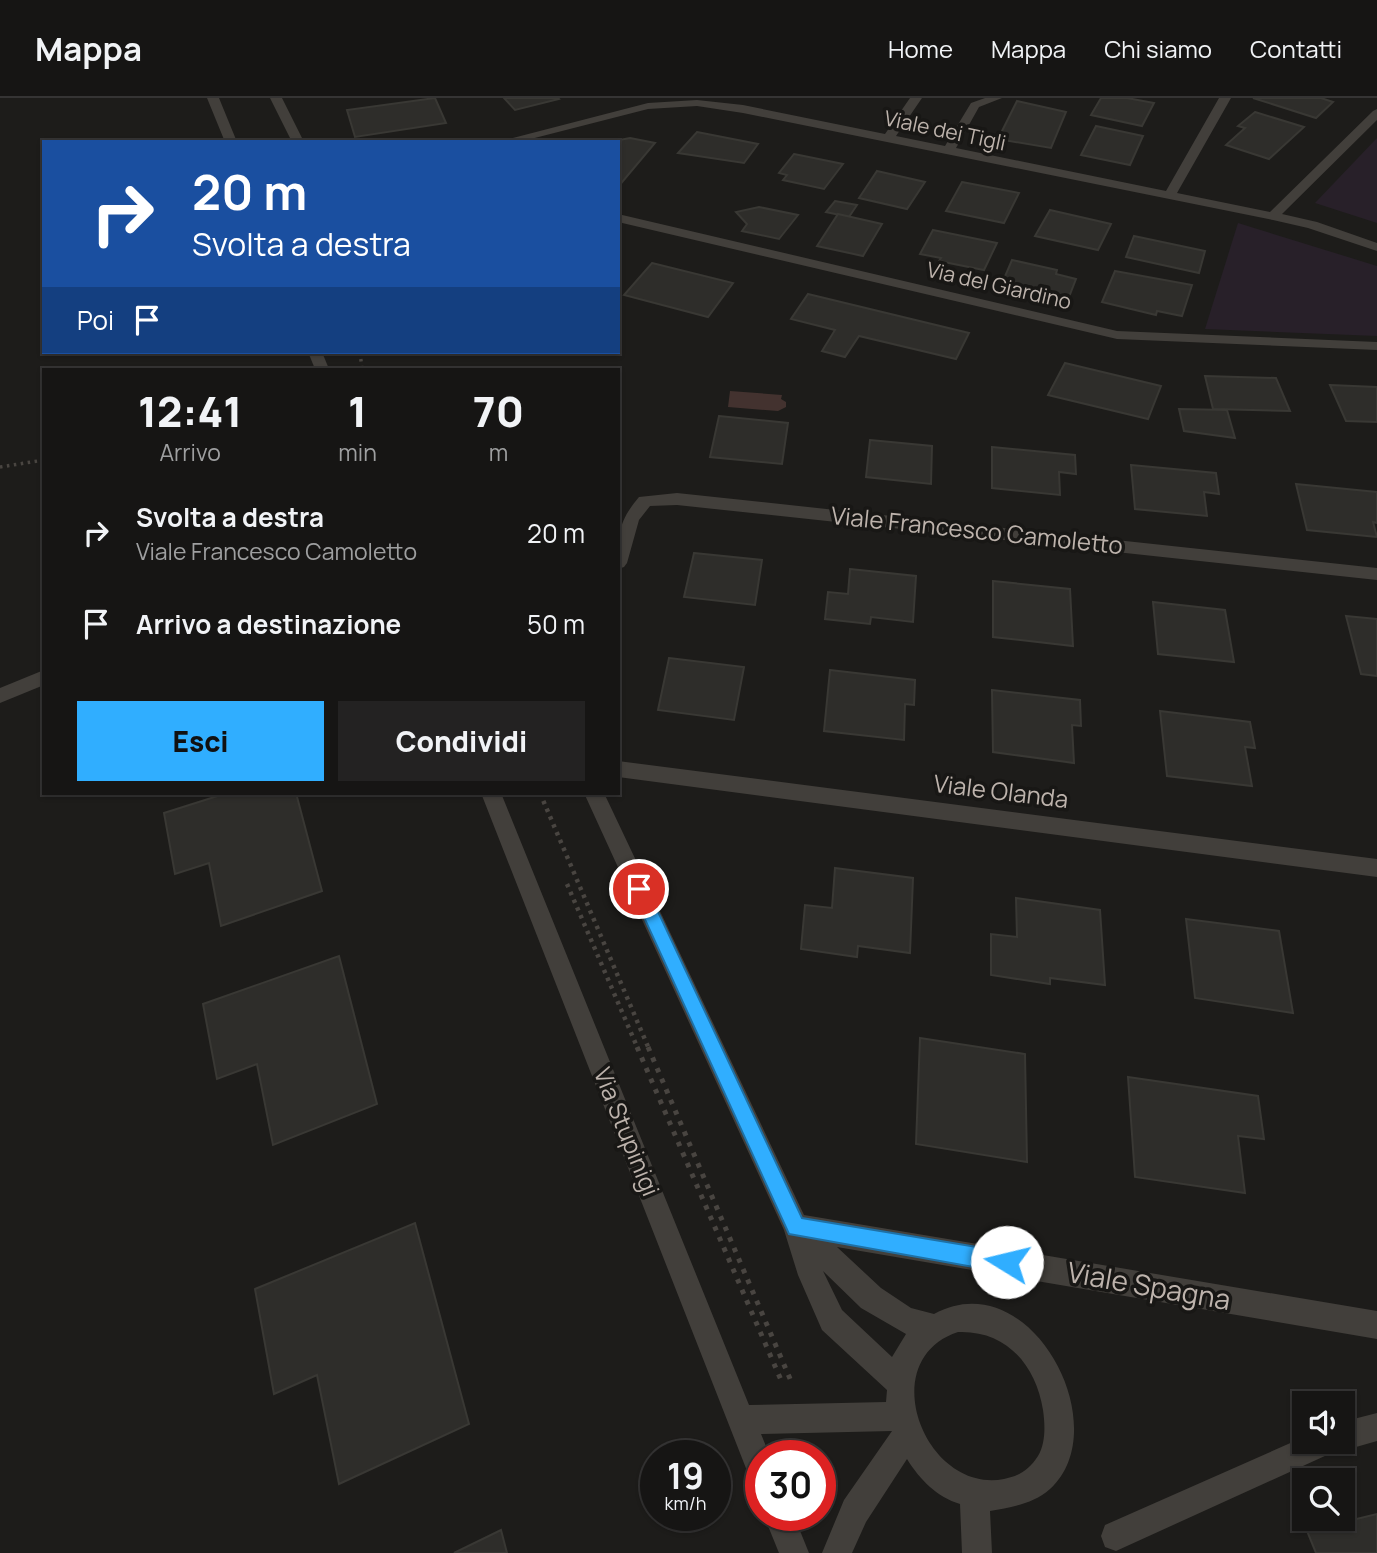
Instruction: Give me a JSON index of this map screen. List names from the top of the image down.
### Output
{
  "streets": {
    "street": [
      "Viale dei Tigli",
      "Via del Giardino",
      "Viale Francesco Camoletto",
      "Viale Olanda",
      "Via Stupinigi",
      "Viale Spagna"
    ]
  },
  "page": {
    "header": "Mappa",
    "nav": [
      "Home",
      "Mappa",
      "Chi siamo",
      "Contatti"
    ],
    "turn": ["20 m", "Svolta a destra"],
    "then": "Poi",
    "eta": [
      "12:41",
      "Arrivo",
      "1",
      "min",
      "70",
      "m"
    ],
    "list": [
      {
        "name": "Svolta a destra",
        "note": "Viale Francesco Camoletto",
        "value": "20 m"
      },
      {
        "name": "Arrivo a destinazione",
        "value": "50 m"
      }
    ],
    "buttons": ["Esci", "Condividi"],
    "speed": "19 km/h",
    "limit": "30"
  }
}
